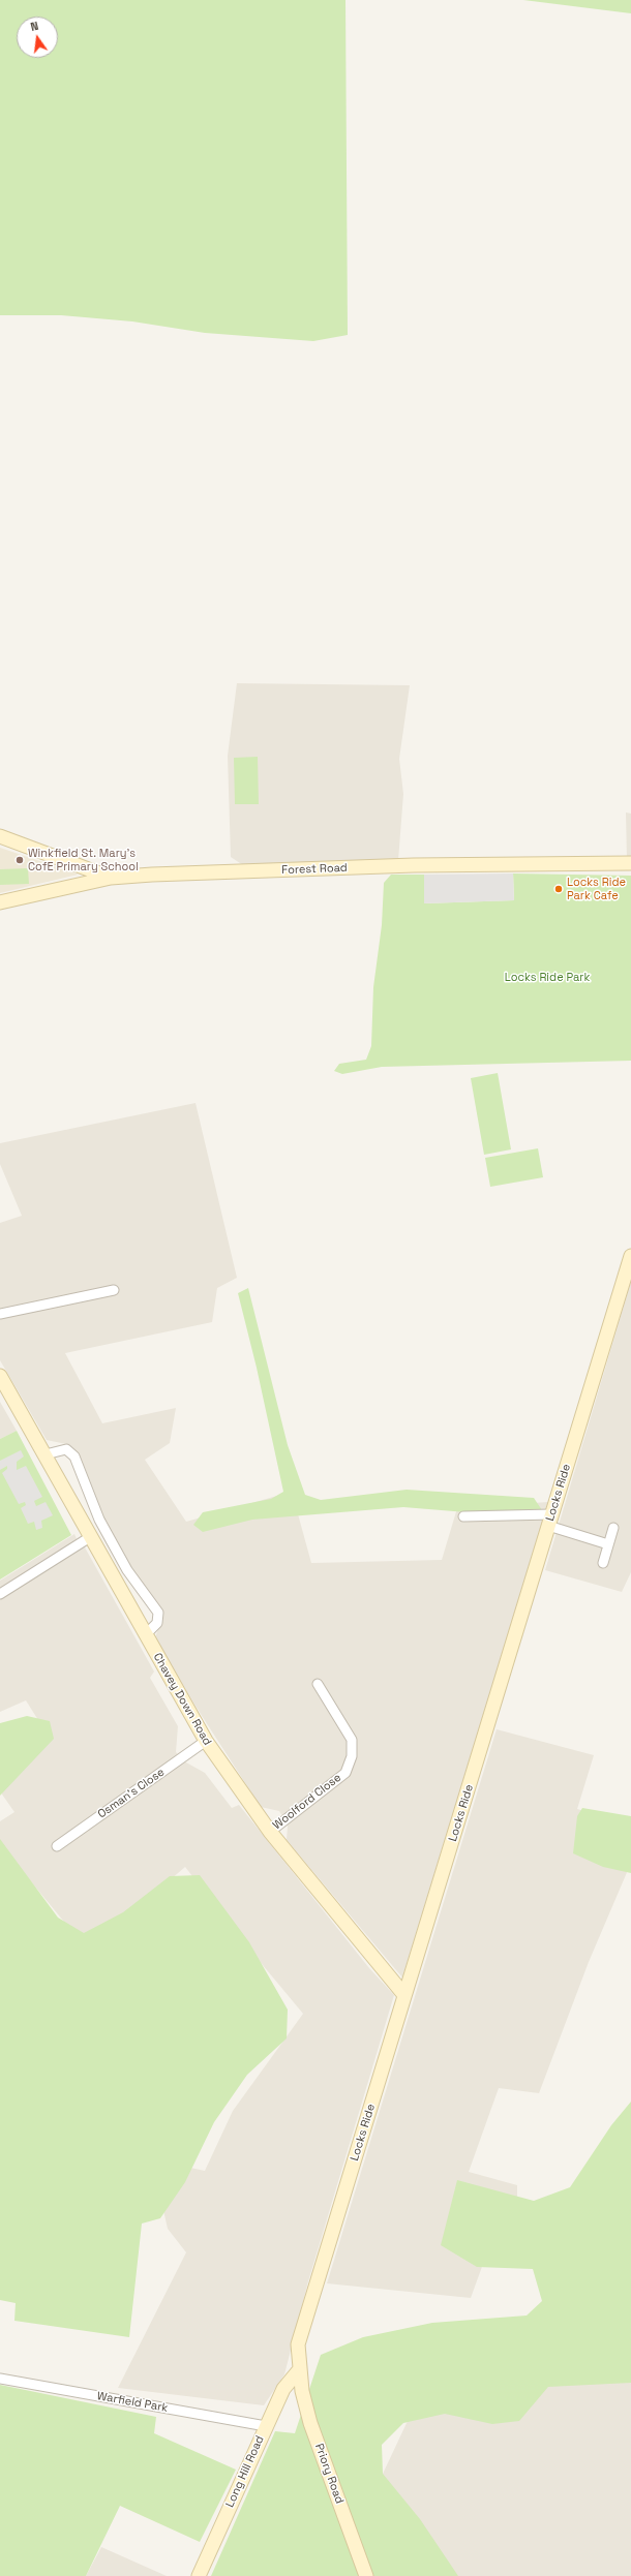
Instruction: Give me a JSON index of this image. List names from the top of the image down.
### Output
{
  "streets": {
    "main road": [
      "Forest Road",
      "Locks Ride",
      "Chavey Down Road",
      "Long Hill Road",
      "Priory Road"
    ],
    "street": ["Osman's Close", "Woolford Close", "Warfield Park"]
  },
  "crossings": [
    ["Locks Ride", "Chavey Down Road"],
    ["Locks Ride", "Long Hill Road"],
    ["Locks Ride", "Priory Road"],
    ["Chavey Down Road", "Osman's Close"],
    ["Chavey Down Road", "Woolford Close"],
    ["Warfield Park", "Long Hill Road"],
    ["Long Hill Road", "Priory Road"]
  ],
  "parks": ["Locks Ride Park"],
  "places": ["Winkfield St. Mary's CofE Primary School", "Locks Ride Park Cafe"],
  "north": "top"
}
